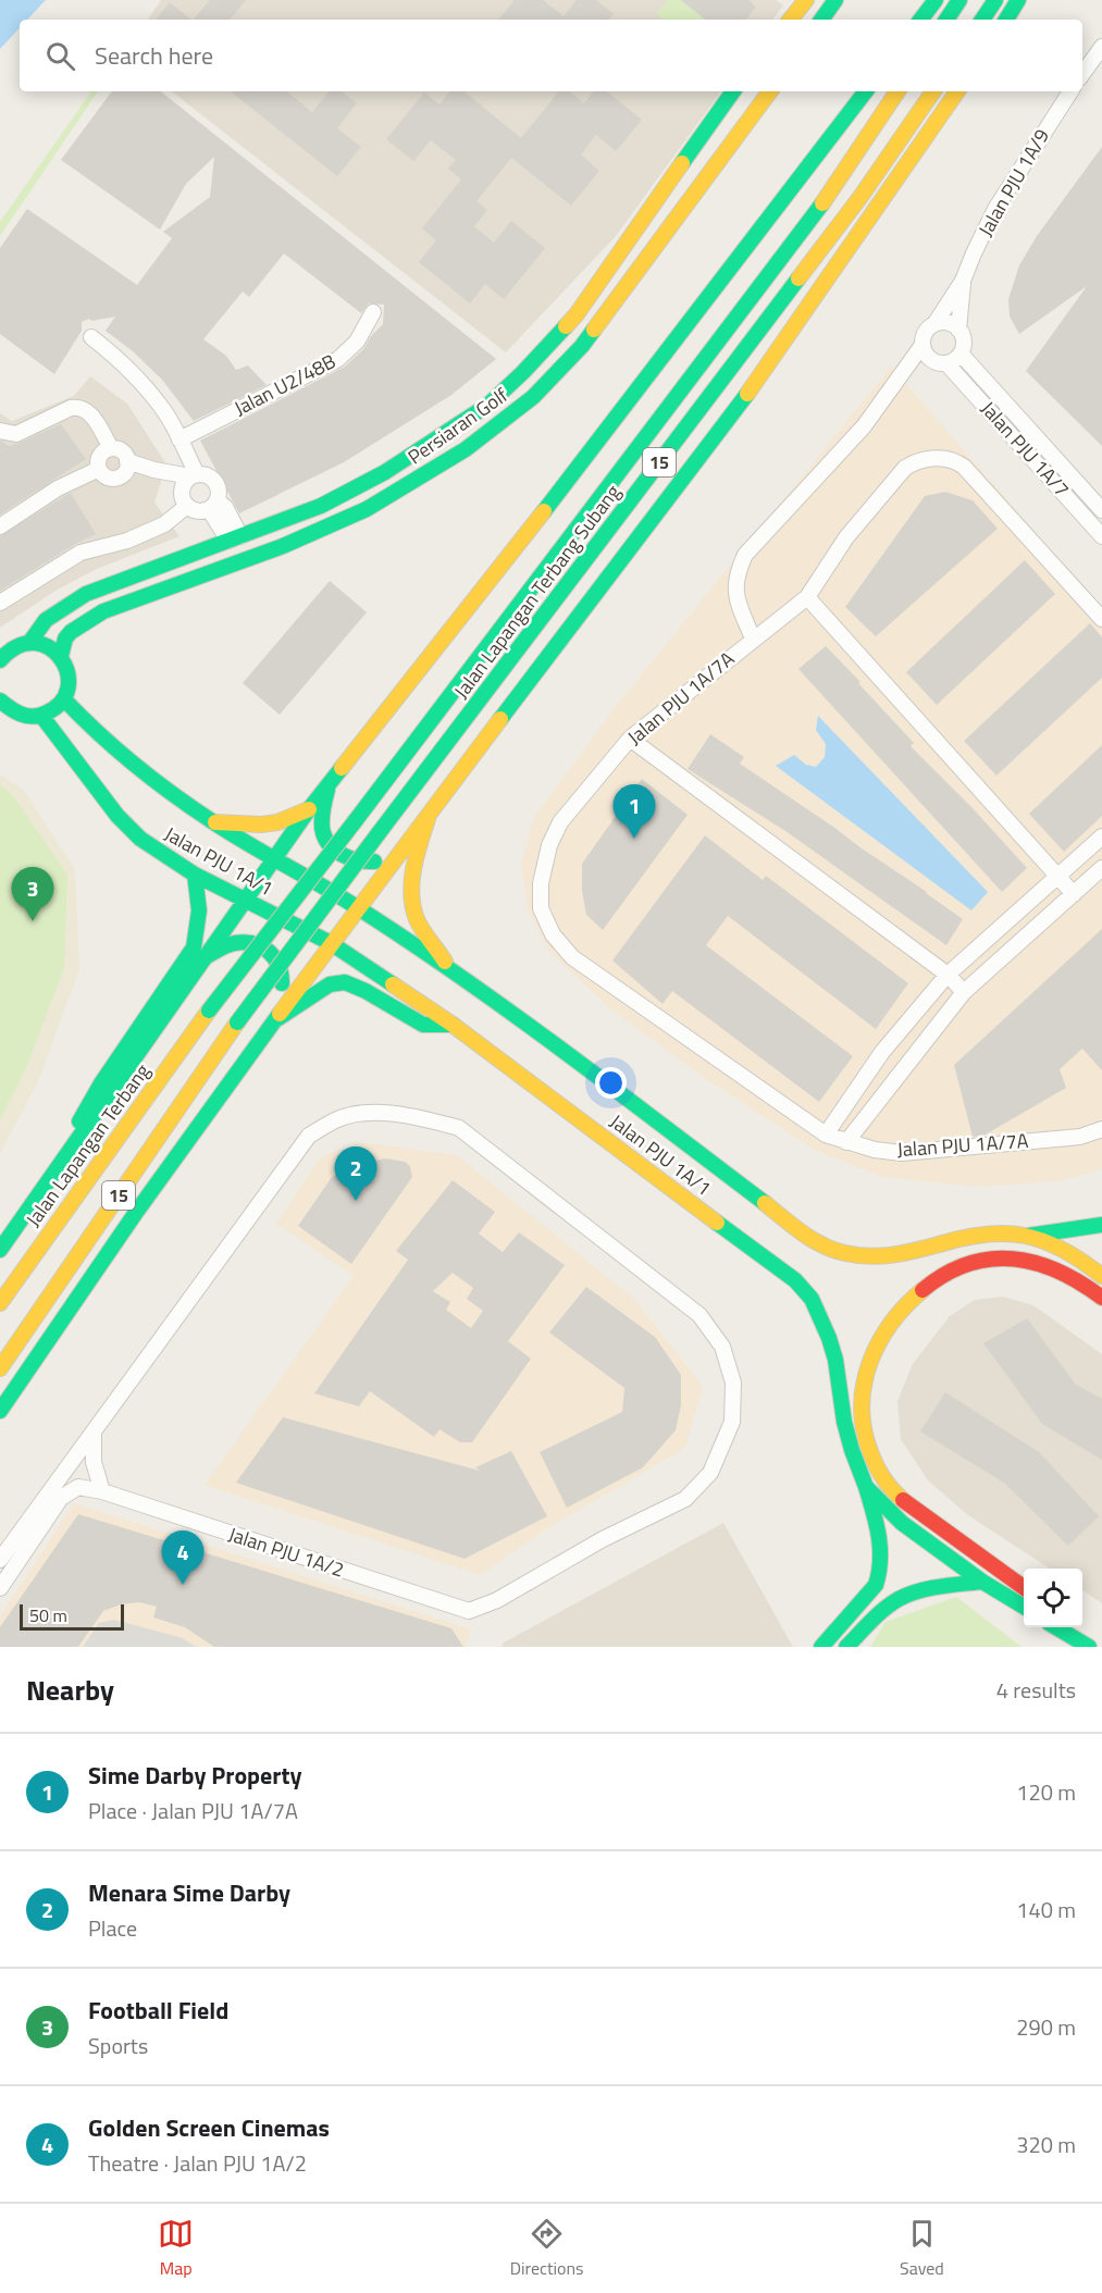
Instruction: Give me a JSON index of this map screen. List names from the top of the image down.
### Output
{
  "streets": {
    "main road": [
      "Persiaran Golf",
      "15",
      "Jalan Lapangan Terbang Subang",
      "Jalan PJU 1A/1",
      "Jalan Lapangan Terbang"
    ],
    "street": [
      "Jalan PJU 1A/9",
      "Jalan U2/48B",
      "Jalan PJU 1A/7",
      "Jalan PJU 1A/7A",
      "Jalan PJU 1A/2"
    ]
  },
  "crossings": [
    ["Jalan PJU 1A/9", "Jalan PJU 1A/7"],
    ["Jalan Lapangan Terbang Subang", "Jalan Lapangan Terbang"]
  ],
  "scale_bar": "50 m",
  "page": {
    "search": "Search here",
    "pins": [
      "1",
      "3",
      "2",
      "4"
    ],
    "scale": "50 m",
    "heading": ["Nearby", "4 results"],
    "list": [
      {
        "mark": "1",
        "name": "Sime Darby Property",
        "note": "Place · Jalan PJU 1A/7A",
        "value": "120 m"
      },
      {
        "mark": "2",
        "name": "Menara Sime Darby",
        "note": "Place",
        "value": "140 m"
      },
      {
        "mark": "3",
        "name": "Football Field",
        "note": "Sports",
        "value": "290 m"
      },
      {
        "mark": "4",
        "name": "Golden Screen Cinemas",
        "note": "Theatre · Jalan PJU 1A/2",
        "value": "320 m"
      }
    ],
    "nav": ["Map", "Directions", "Saved"]
  }
}
